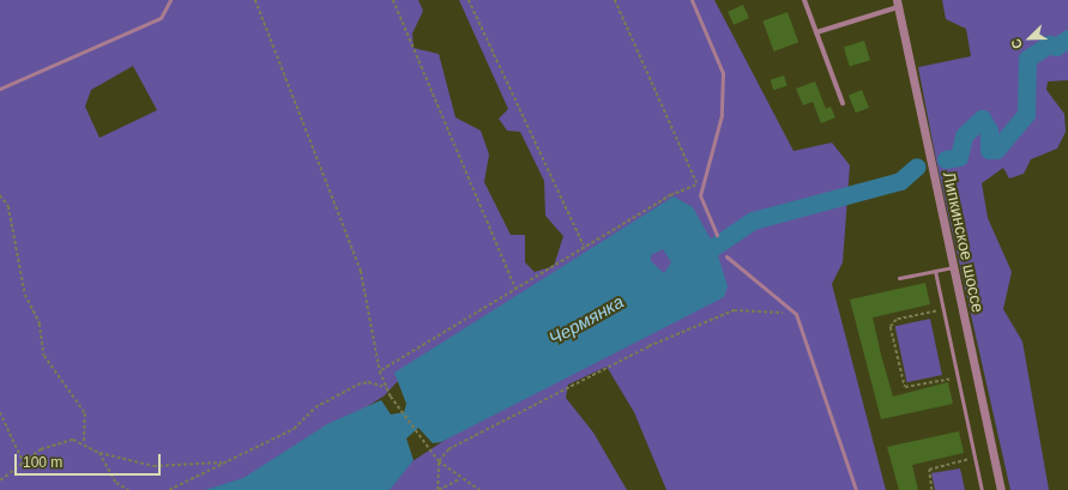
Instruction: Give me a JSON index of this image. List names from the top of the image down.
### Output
{
  "streets": {
    "street": ["Липкинское шоссе"]
  },
  "water": ["Чермянка"],
  "scale_bar": "100 m",
  "north": "bottom left"
}
